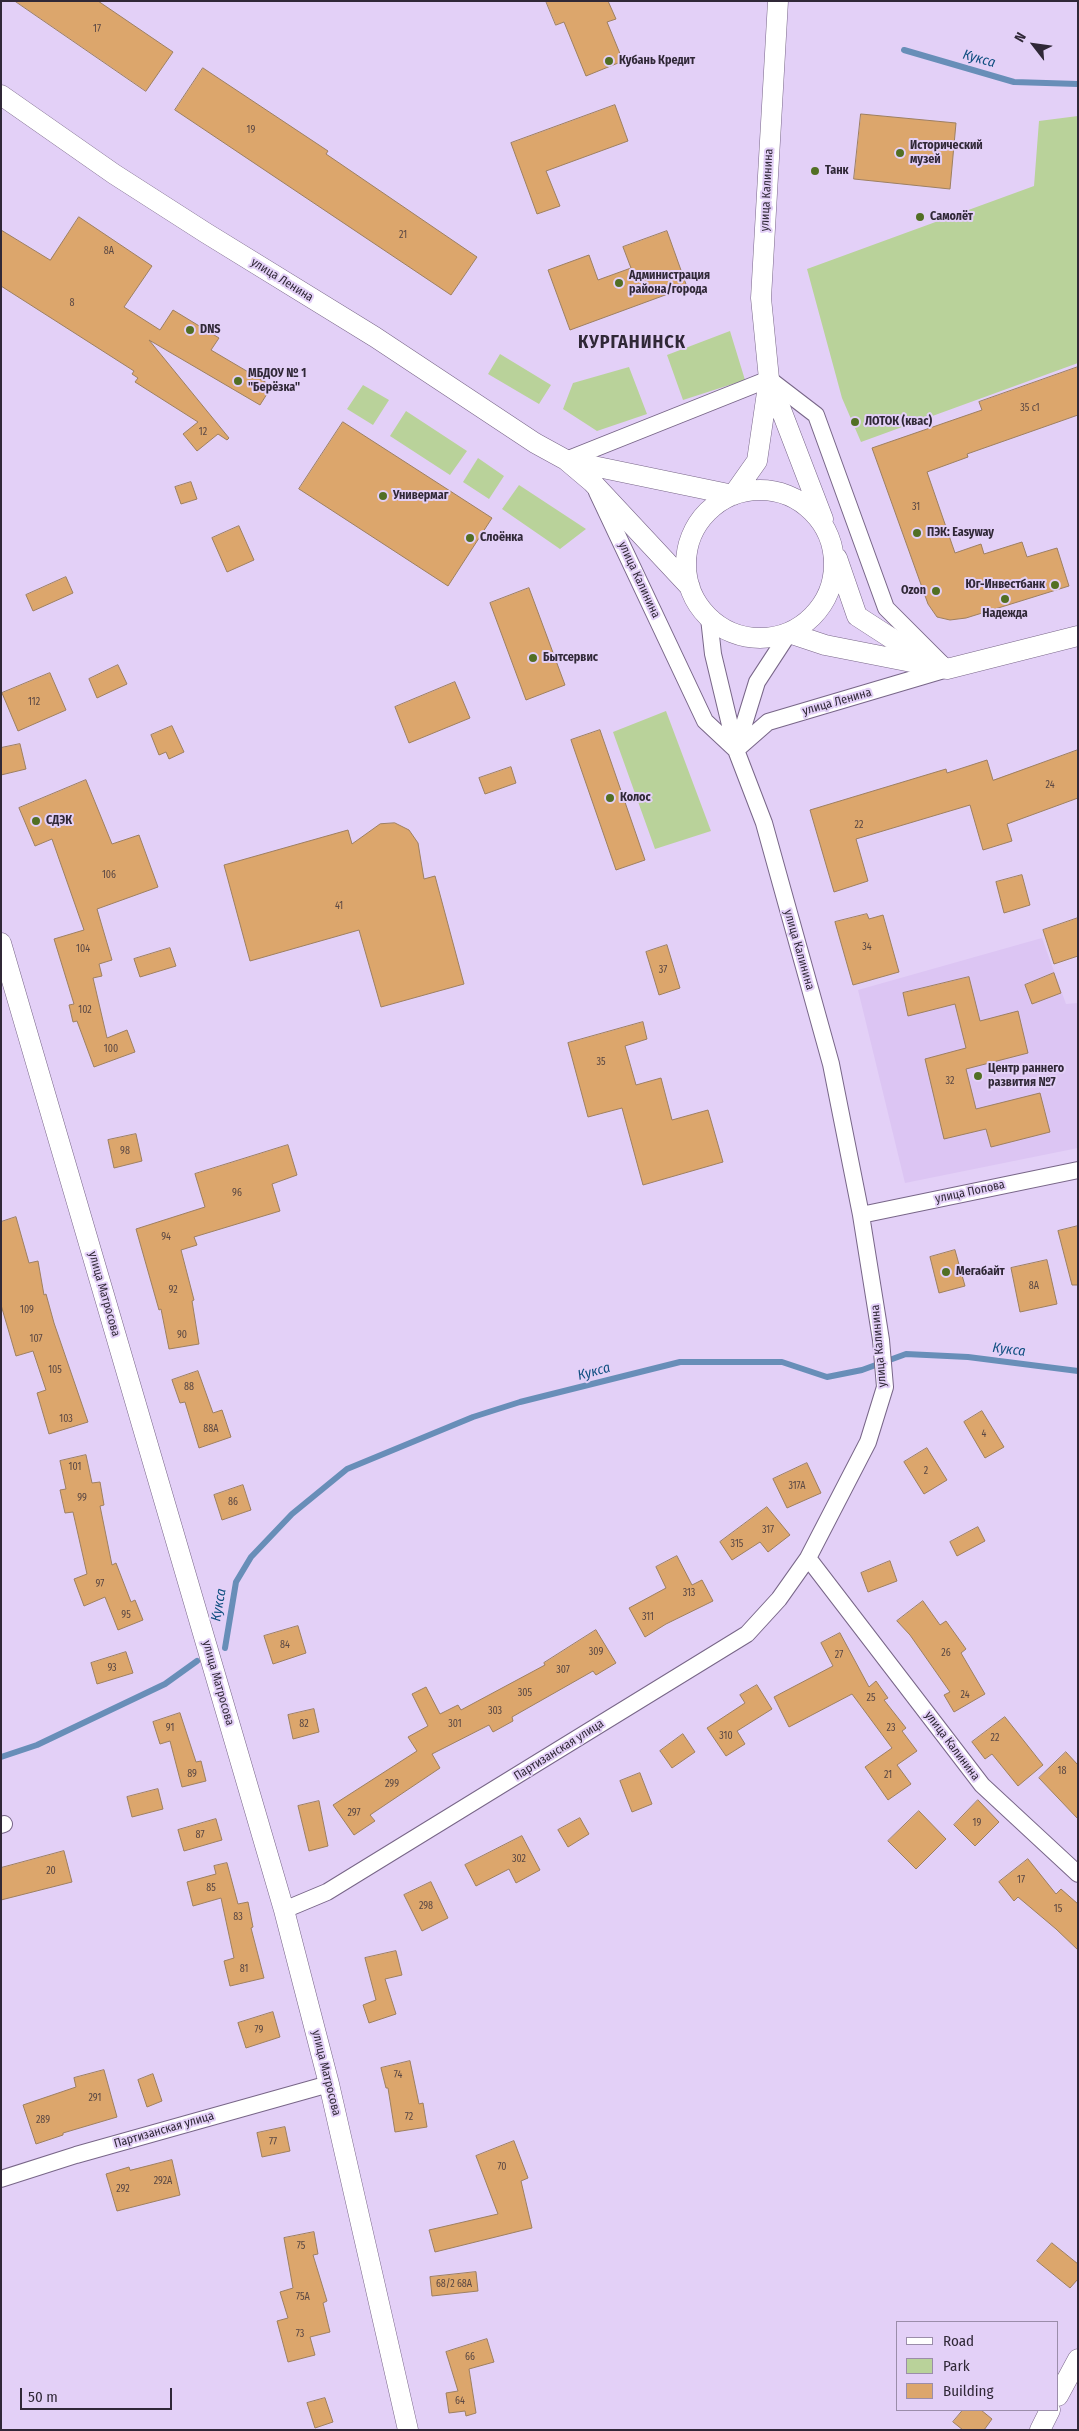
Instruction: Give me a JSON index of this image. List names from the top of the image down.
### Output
{
  "streets": {
    "street": [
      "улица Калинина",
      "улица Ленина",
      "улица Попова",
      "улица Матросова",
      "Партизанская улица"
    ]
  },
  "crossings": [
    ["улица Калинина", "улица Ленина"],
    ["улица Калинина", "улица Попова"],
    ["улица Калинина", "Партизанская улица"],
    ["улица Матросова", "Партизанская улица"]
  ],
  "districts": ["КУРГАНИНСК"],
  "water": ["Кукса"],
  "places": [
    "Кубань Кредит",
    "Исторический музей",
    "Танк",
    "Самолёт",
    "Администрация района/города",
    "DNS",
    "МБДОУ № 1 \"Берёзка\"",
    "ЛОТОК (квас)",
    "Универмаг",
    "ПЭК: Easyway",
    "Слоёнка",
    "Юг-Инвестбанк",
    "Ozon",
    "Надежда",
    "Бытсервис",
    "Колос",
    "СДЭК",
    "Центр раннего развития №7",
    "Мегабайт"
  ],
  "house_numbers": [
    "17",
    "19",
    "21",
    "8А",
    "8",
    "35 с1",
    "12",
    "31",
    "112",
    "24",
    "22",
    "106",
    "41",
    "34",
    "104",
    "37",
    "102",
    "100",
    "35",
    "32",
    "98",
    "96",
    "94",
    "8А",
    "92",
    "109",
    "90",
    "107",
    "105",
    "88",
    "103",
    "88А",
    "4",
    "101",
    "2",
    "317А",
    "99",
    "86",
    "317",
    "315",
    "97",
    "313",
    "95",
    "311",
    "84",
    "309",
    "26",
    "27",
    "93",
    "307",
    "305",
    "24",
    "25",
    "303",
    "82",
    "301",
    "91",
    "23",
    "310",
    "22",
    "18",
    "89",
    "21",
    "299",
    "297",
    "19",
    "87",
    "302",
    "20",
    "17",
    "85",
    "298",
    "15",
    "83",
    "81",
    "79",
    "74",
    "291",
    "72",
    "289",
    "77",
    "70",
    "292А",
    "292",
    "75",
    "68/2 68А",
    "75А",
    "73",
    "66",
    "64"
  ],
  "legend": ["Road", "Park", "Building"],
  "scale_bar": "50 m",
  "north": "top left"
}
